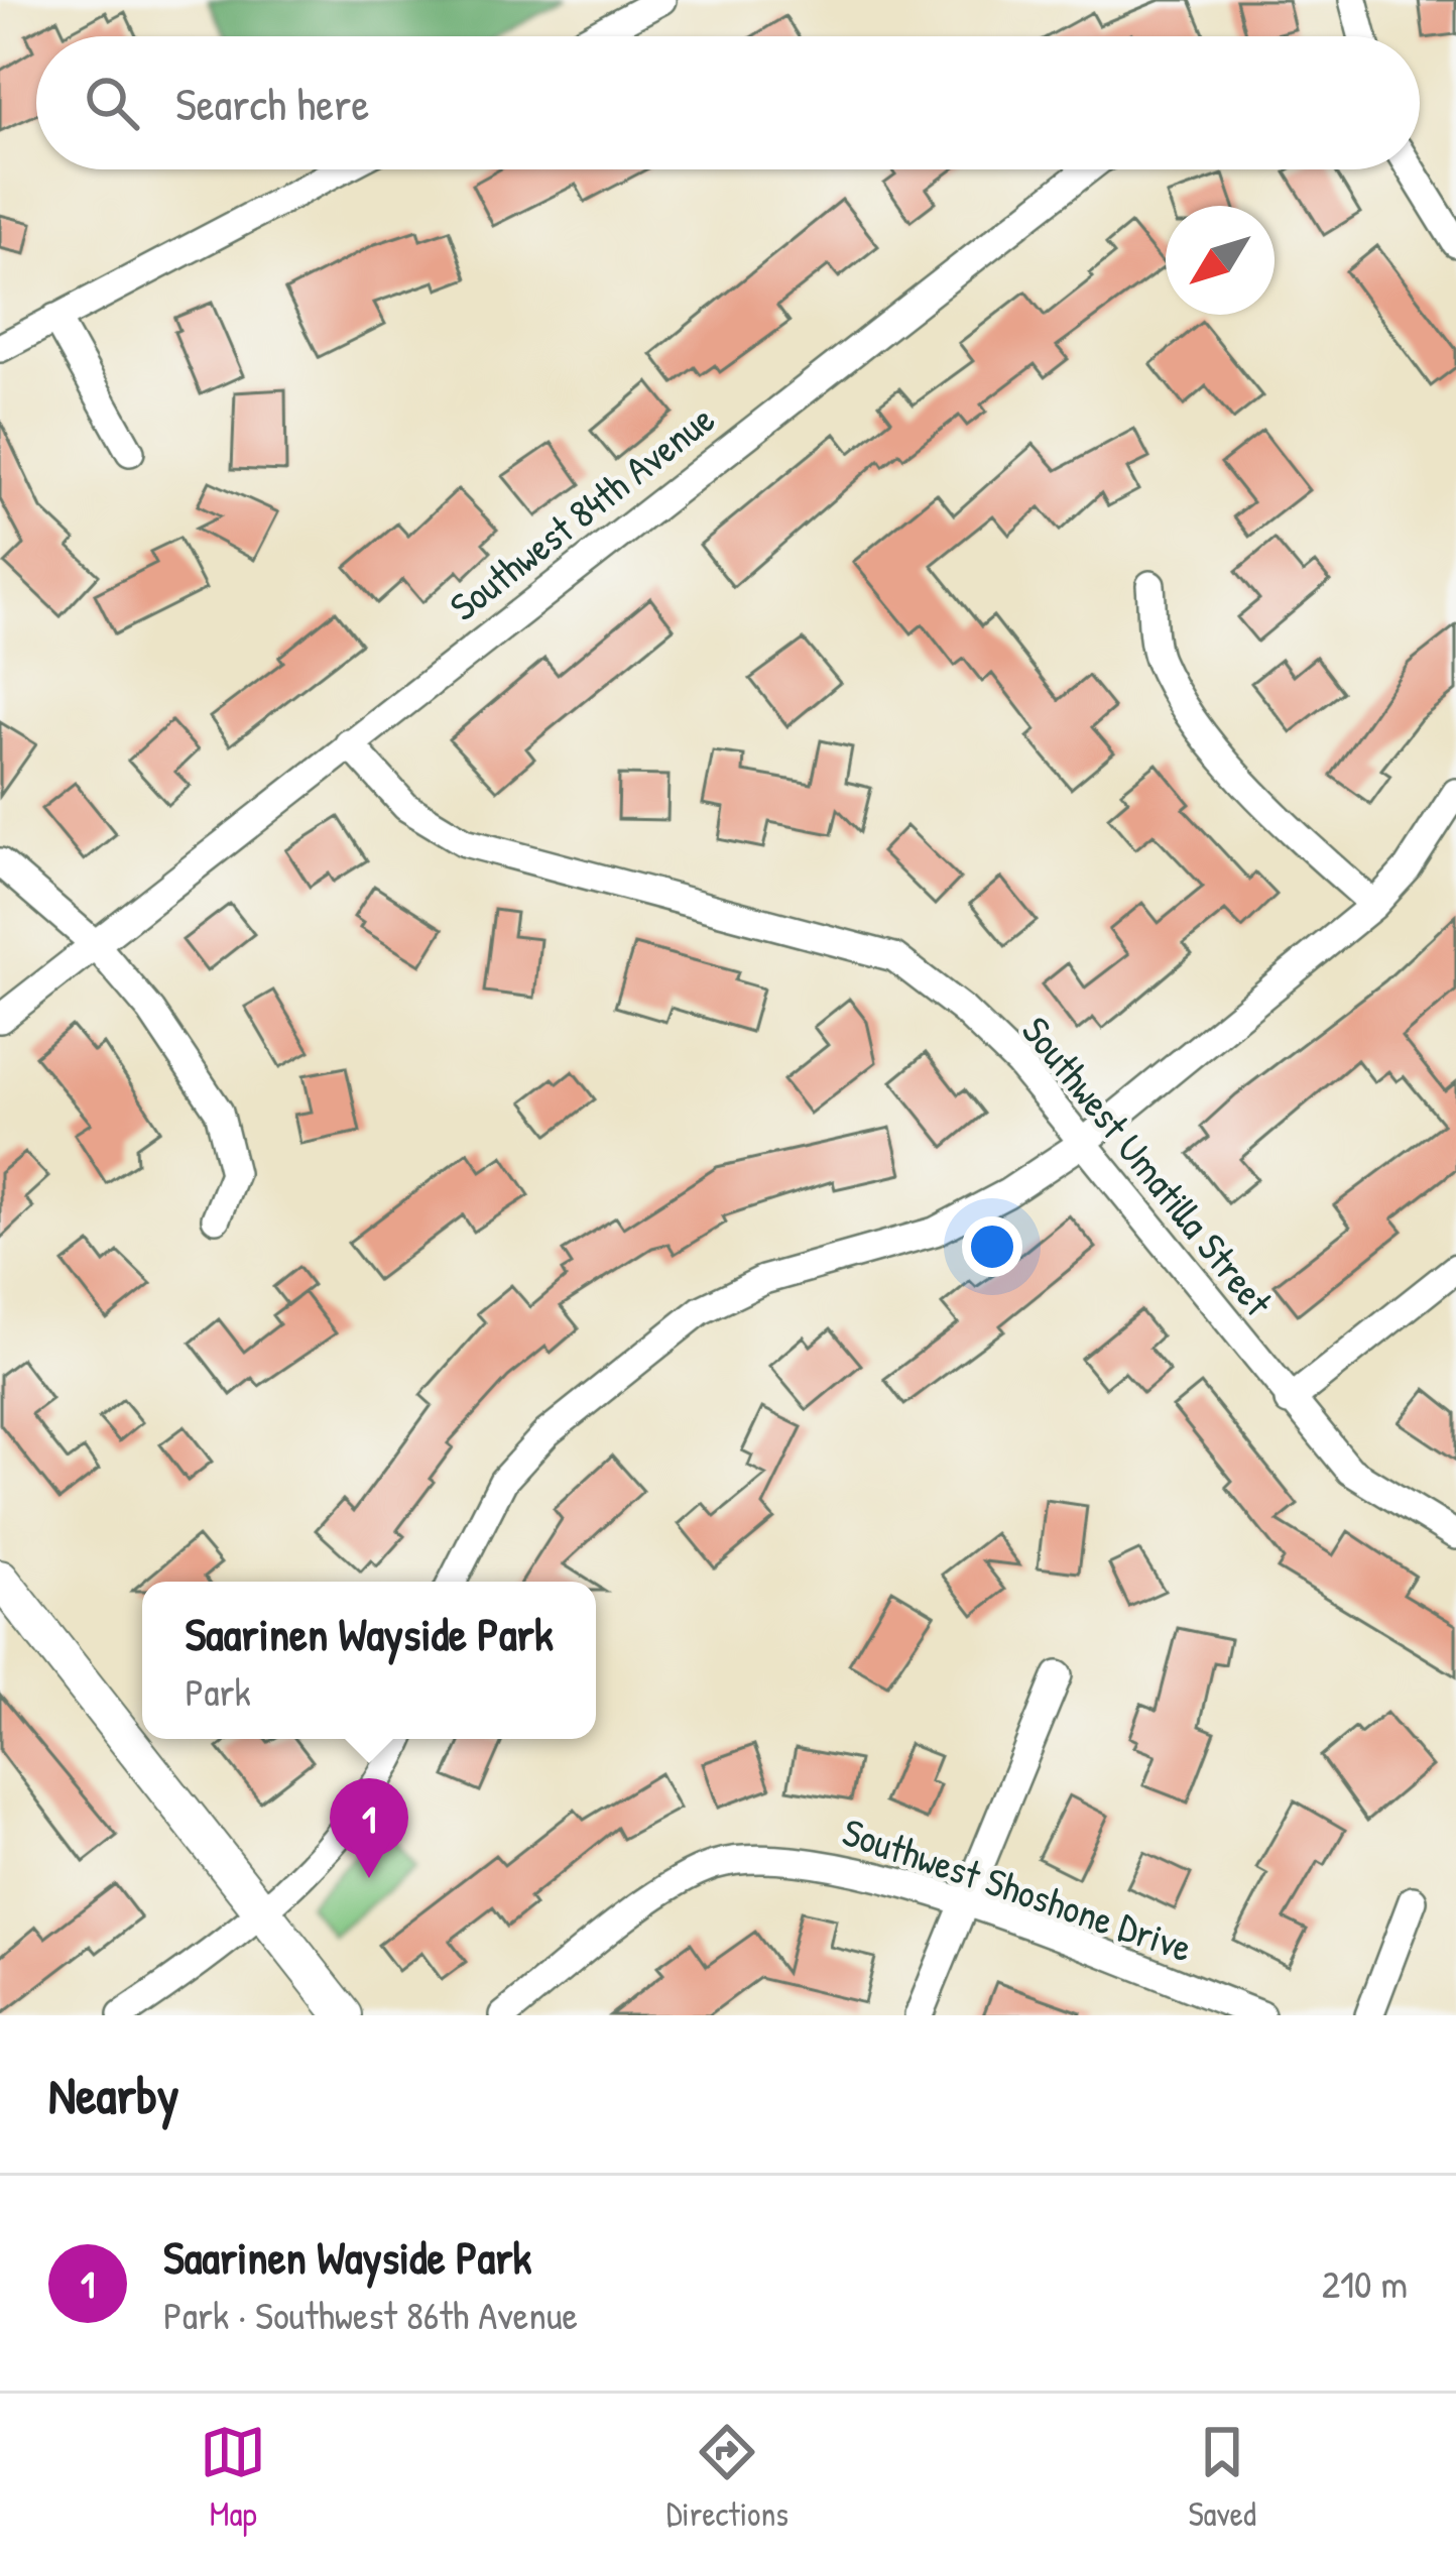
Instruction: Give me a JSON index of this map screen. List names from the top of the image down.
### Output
{
  "streets": {
    "street": ["Southwest 84th Avenue", "Southwest Umatilla Street", "Southwest Shoshone Drive"]
  },
  "crossings": [
    ["Southwest 84th Avenue", "Southwest Umatilla Street"]
  ],
  "north": "bottom left",
  "page": {
    "search": "Search here",
    "popup": ["Saarinen Wayside Park", "Park"],
    "pins": "1",
    "heading": "Nearby",
    "list": [
      {
        "mark": "1",
        "name": "Saarinen Wayside Park",
        "note": "Park · Southwest 86th Avenue",
        "value": "210 m"
      }
    ],
    "nav": ["Map", "Directions", "Saved"]
  }
}
